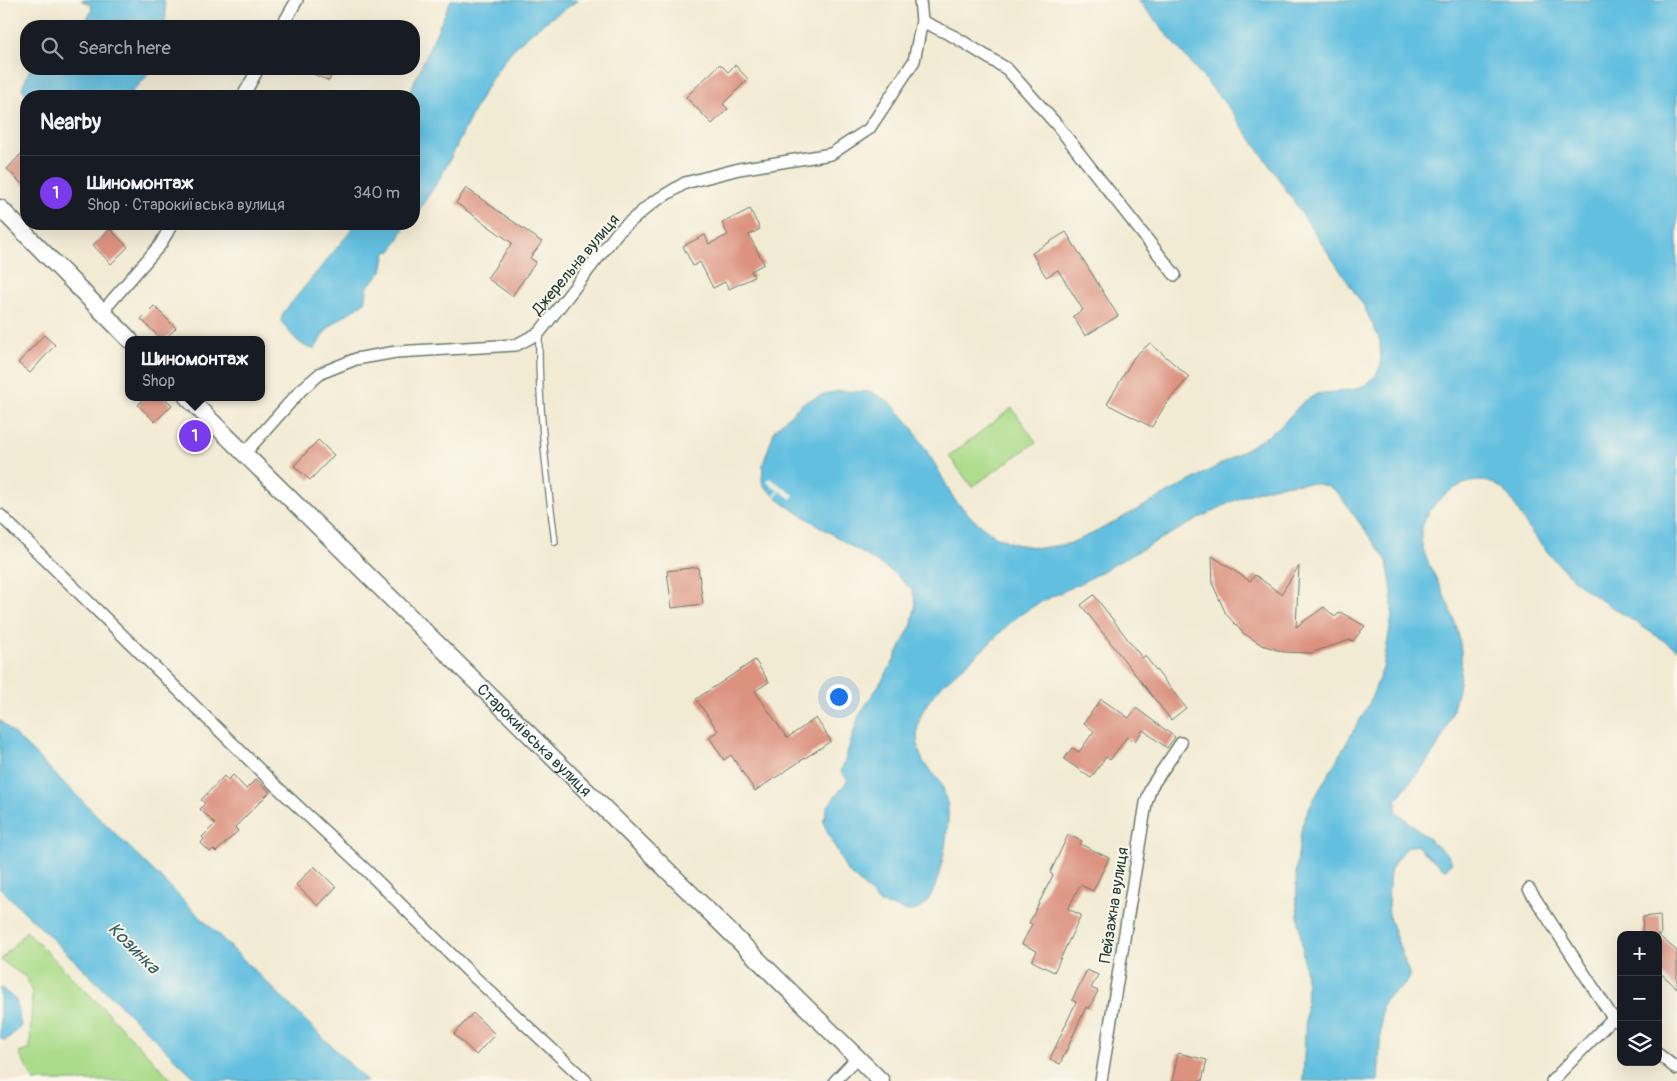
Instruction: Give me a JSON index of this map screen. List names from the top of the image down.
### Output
{
  "streets": {
    "street": ["Джерельна вулиця", "Старокиївська вулиця", "Пейзажна вулиця"]
  },
  "crossings": [
    ["Джерельна вулиця", "Старокиївська вулиця"]
  ],
  "water": ["Козинка"],
  "page": {
    "search": "Search here",
    "heading": "Nearby",
    "list": [
      {
        "mark": "1",
        "name": "Шиномонтаж",
        "note": "Shop · Старокиївська вулиця",
        "value": "340 m"
      }
    ],
    "popup": ["Шиномонтаж", "Shop"],
    "pins": "1",
    "map_buttons": ["+", "−"]
  }
}
